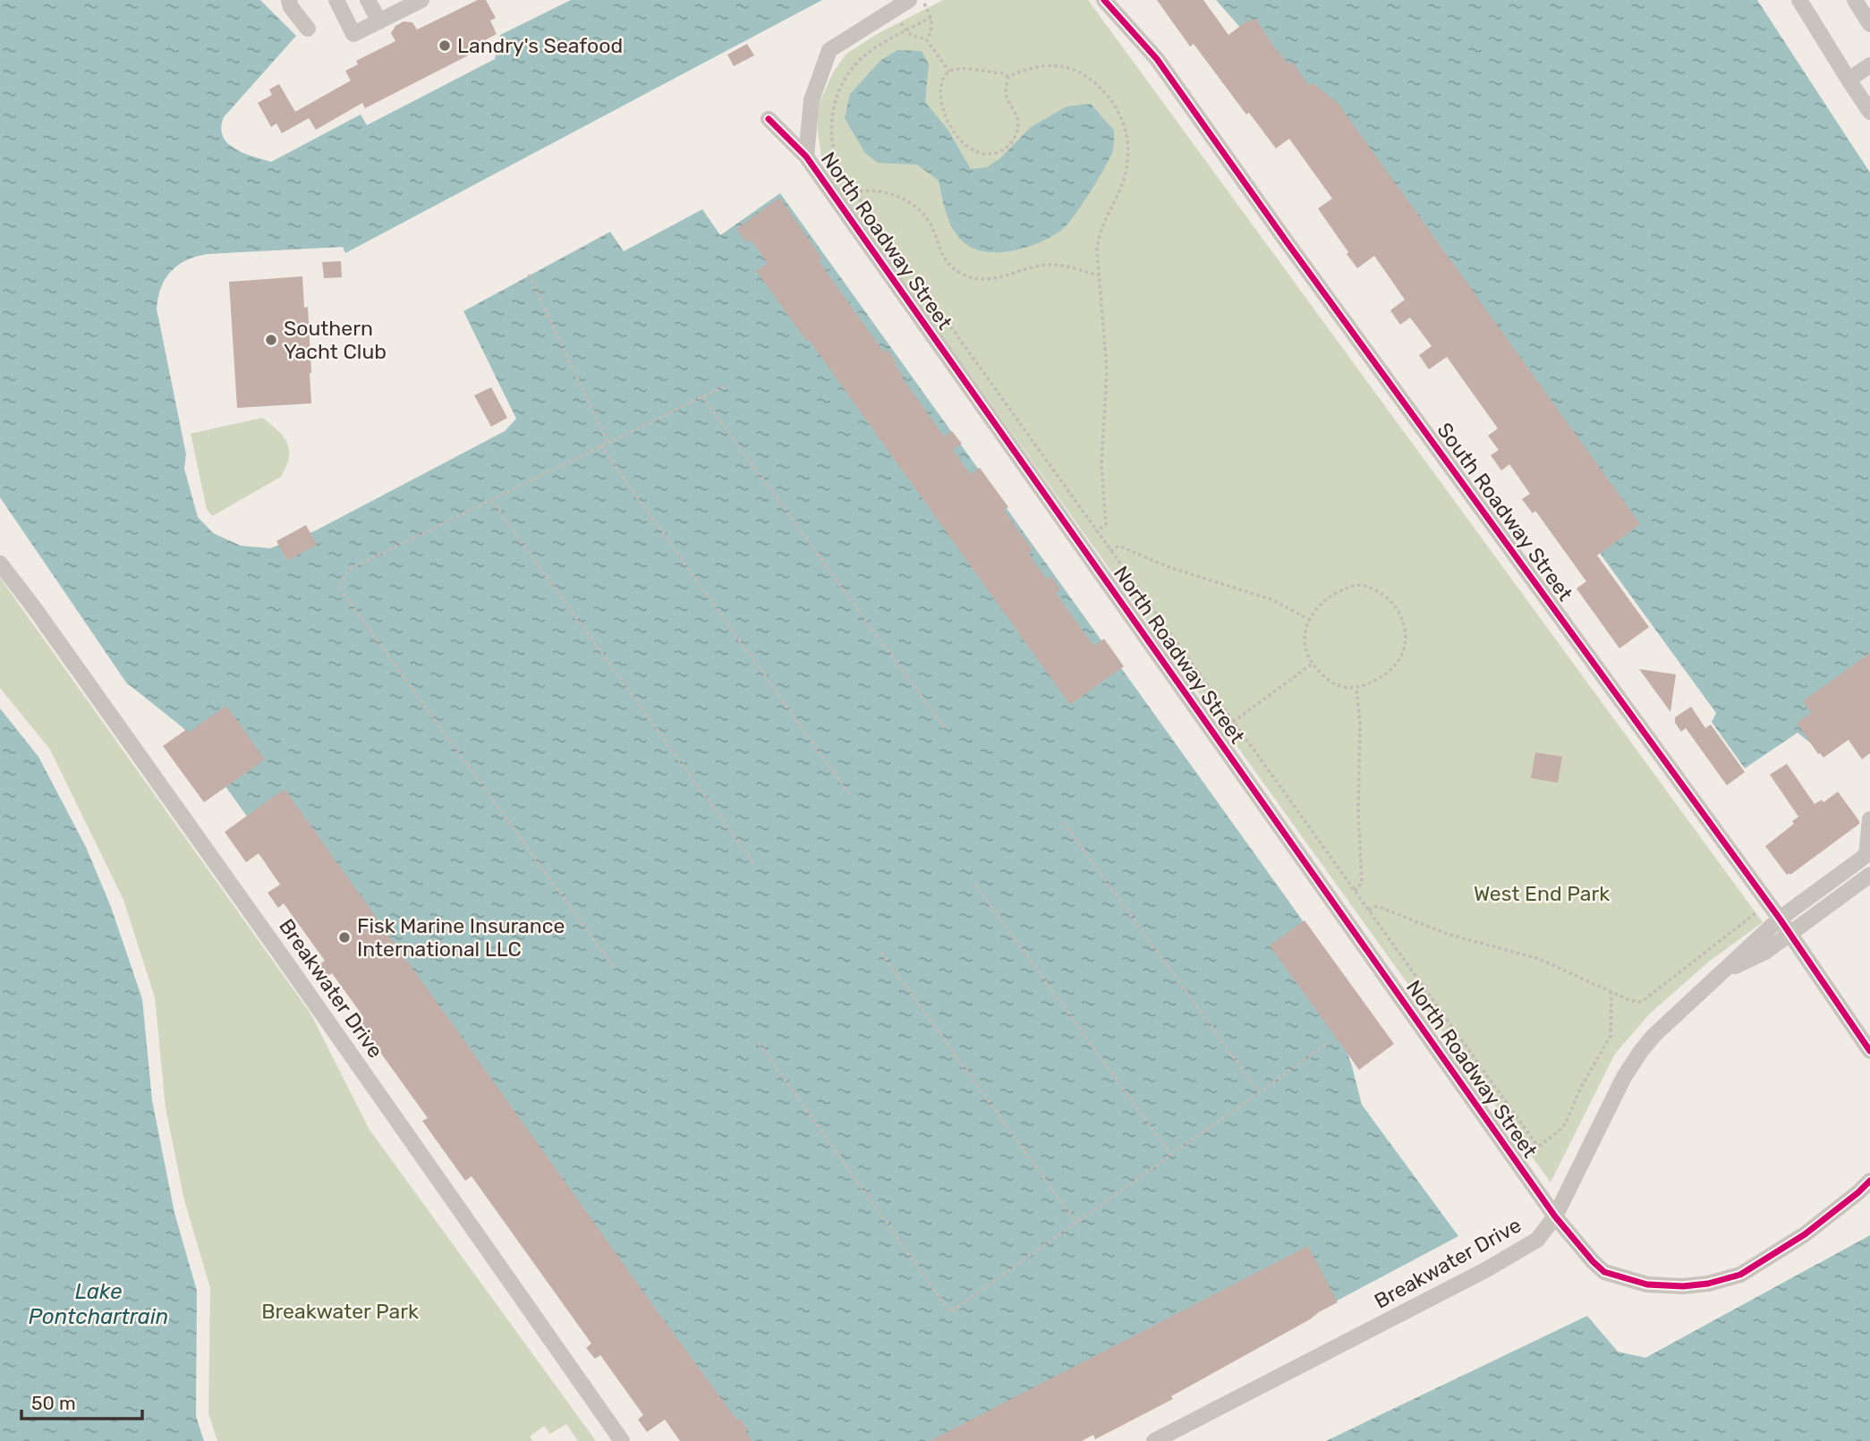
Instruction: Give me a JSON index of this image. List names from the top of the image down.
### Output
{
  "streets": {
    "street": ["North Roadway Street", "South Roadway Street", "Breakwater Drive"]
  },
  "crossings": [
    ["North Roadway Street", "Breakwater Drive"],
    ["South Roadway Street", "Breakwater Drive"]
  ],
  "water": ["Lake Pontchartrain"],
  "parks": ["West End Park", "Breakwater Park"],
  "places": ["Landry's Seafood", "Southern Yacht Club", "Fisk Marine Insurance International LLC"],
  "scale_bar": "50 m"
}
